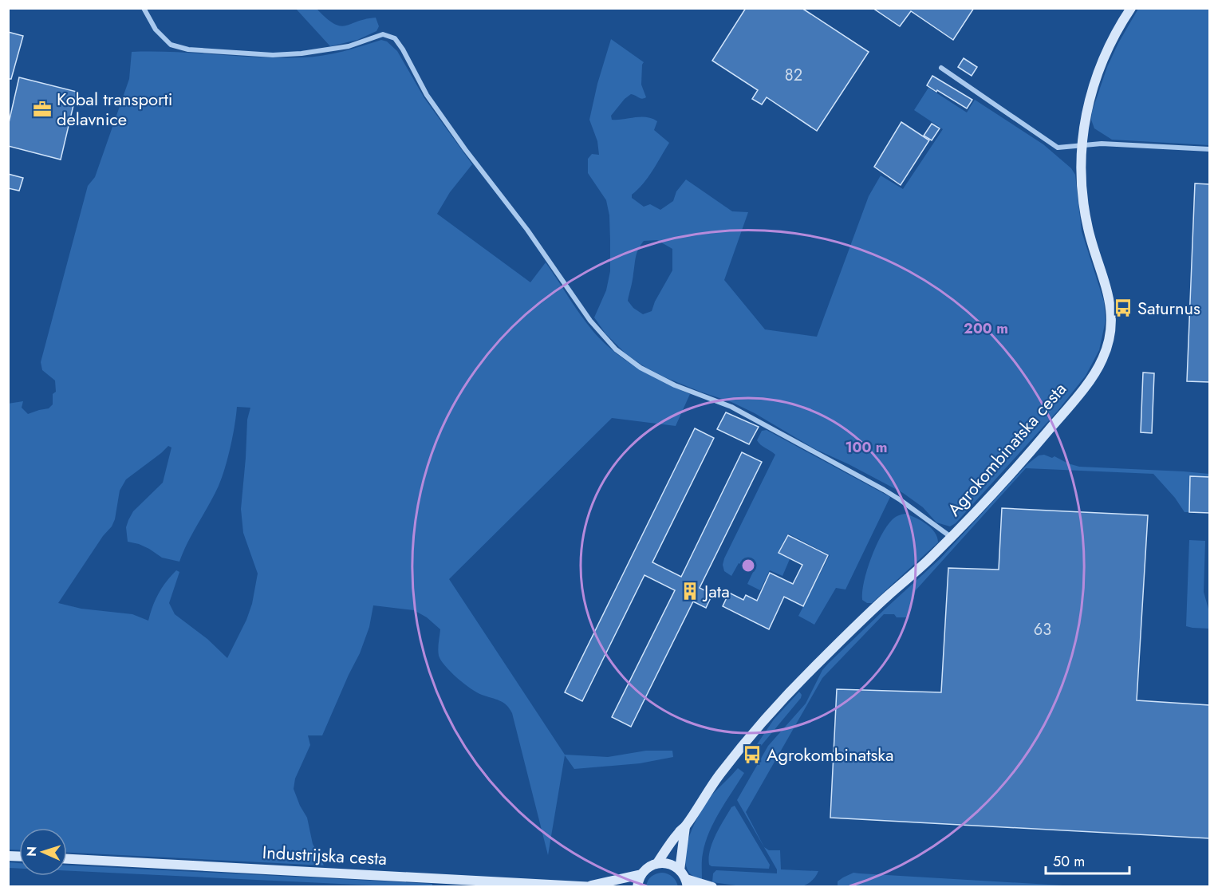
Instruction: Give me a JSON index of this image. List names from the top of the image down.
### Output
{
  "streets": {
    "street": ["Agrokombinatska cesta", "Industrijska cesta"]
  },
  "places": {
    "office": ["Kobal transporti delavnice"],
    "bus stop": ["Saturnus", "Agrokombinatska"],
    "building": ["Jata"]
  },
  "house_numbers": ["82", "63"],
  "scale_bar": "50 m",
  "north": "left",
  "rings": ["200 m", "100 m"]
}
